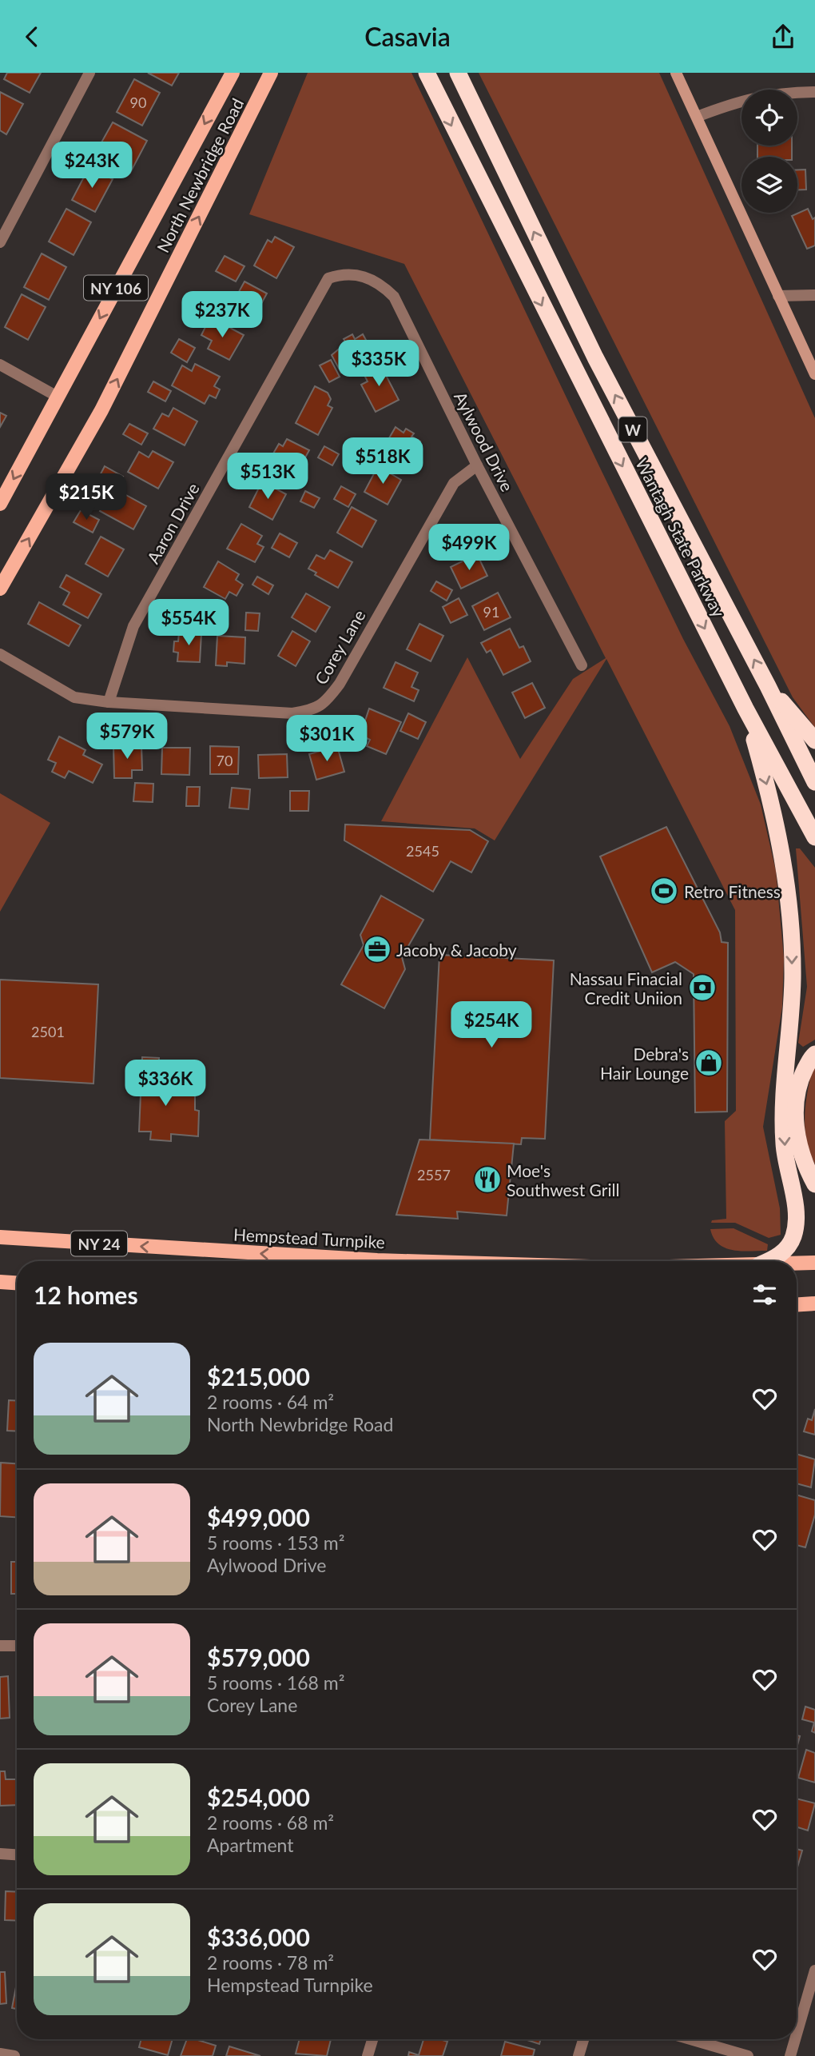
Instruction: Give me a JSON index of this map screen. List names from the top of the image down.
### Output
{
  "streets": {
    "highway": ["W", "Wantagh State Parkway"],
    "main road": [
      "North Newbridge Road",
      "NY 106",
      "Hempstead Turnpike",
      "NY 24"
    ],
    "street": ["Aylwood Drive", "Aaron Drive", "Corey Lane"]
  },
  "crossings": [
    ["Aylwood Drive", "Aaron Drive"],
    ["Aylwood Drive", "Corey Lane"],
    ["Aaron Drive", "Corey Lane"]
  ],
  "one_way": ["Hempstead Turnpike"],
  "places": {
    "sports": ["Retro Fitness"],
    "office": ["Jacoby & Jacoby"],
    "bank": ["Nassau Finacial Credit Uniion"],
    "shop": ["Debra's Hair Lounge"],
    "restaurant": ["Moe's Southwest Grill"]
  },
  "house_numbers": [
    "90",
    "91",
    "70",
    "2545",
    "2501",
    "2557"
  ],
  "page": {
    "header": "Casavia",
    "price": [
      "$243K",
      "$237K",
      "$335K",
      "$518K",
      "$513K",
      "$215K",
      "$499K",
      "$554K",
      "$579K",
      "$301K",
      "$254K",
      "$336K"
    ],
    "heading": "12 homes",
    "list": [
      {
        "name": "$215,000",
        "note": "2 rooms · 64 m² · North Newbridge Road"
      },
      {
        "name": "$499,000",
        "note": "5 rooms · 153 m² · Aylwood Drive"
      },
      {
        "name": "$579,000",
        "note": "5 rooms · 168 m² · Corey Lane"
      },
      {
        "name": "$254,000",
        "note": "2 rooms · 68 m² · Apartment"
      },
      {
        "name": "$336,000",
        "note": "2 rooms · 78 m² · Hempstead Turnpike"
      }
    ]
  }
}
